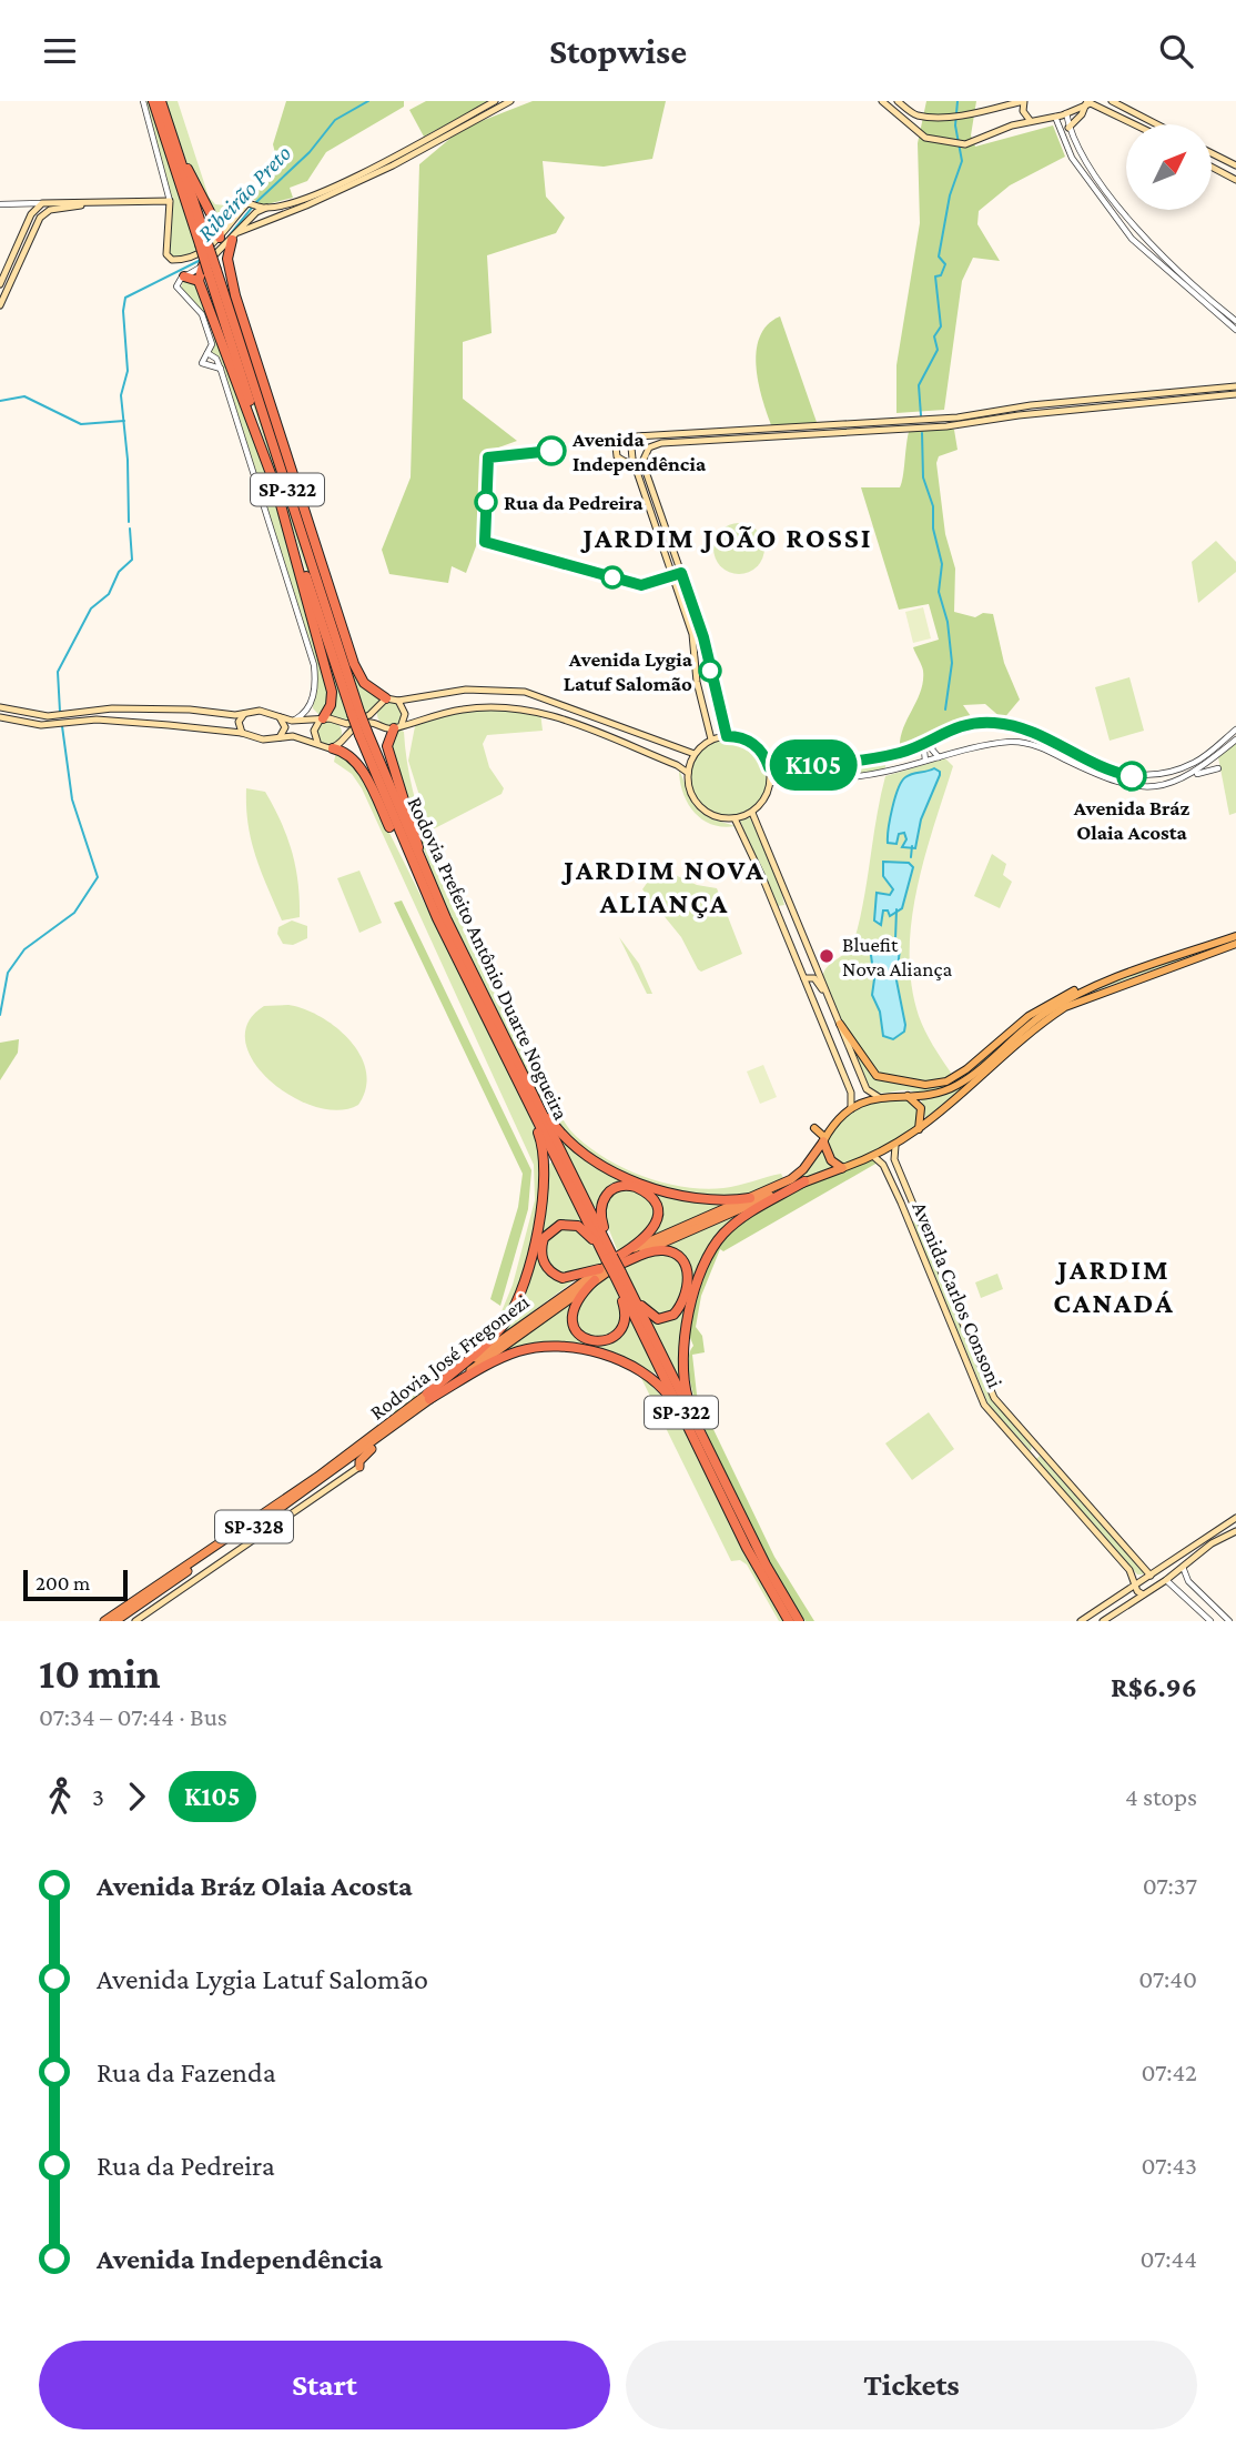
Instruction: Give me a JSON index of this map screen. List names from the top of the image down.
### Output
{
  "streets": {
    "highway": [
      "SP-322",
      "Rodovia Prefeito Antônio Duarte Nogueira",
      "Rodovia José Fregonezi",
      "SP-328"
    ],
    "main road": ["Avenida Carlos Consoni"]
  },
  "crossings": [
    ["Rodovia Prefeito Antônio Duarte Nogueira", "Rodovia José Fregonezi"]
  ],
  "districts": ["JARDIM JOÃO ROSSI", "JARDIM NOVA ALIANÇA", "JARDIM CANADÁ"],
  "water": ["Ribeirão Preto"],
  "places": [
    "Avenida Independência",
    "Rua da Pedreira",
    "Avenida Lygia Latuf Salomão",
    "Avenida Bráz Olaia Acosta",
    "Bluefit Nova Aliança"
  ],
  "lines": ["bus line K105"],
  "scale_bar": "200 m",
  "north": "top right",
  "page": {
    "header": "Stopwise",
    "on_map": "K105",
    "scale": "200 m",
    "heading": ["10 min", "07:34 – 07:44 · Bus", "R$6.96"],
    "legs": ["3", "K105", "4 stops"],
    "list": [
      {
        "name": "Avenida Bráz Olaia Acosta",
        "value": "07:37"
      },
      {
        "name": "Avenida Lygia Latuf Salomão",
        "value": "07:40"
      },
      {
        "name": "Rua da Fazenda",
        "value": "07:42"
      },
      {
        "name": "Rua da Pedreira",
        "value": "07:43"
      },
      {
        "name": "Avenida Independência",
        "value": "07:44"
      }
    ],
    "buttons": ["Start", "Tickets"]
  }
}
